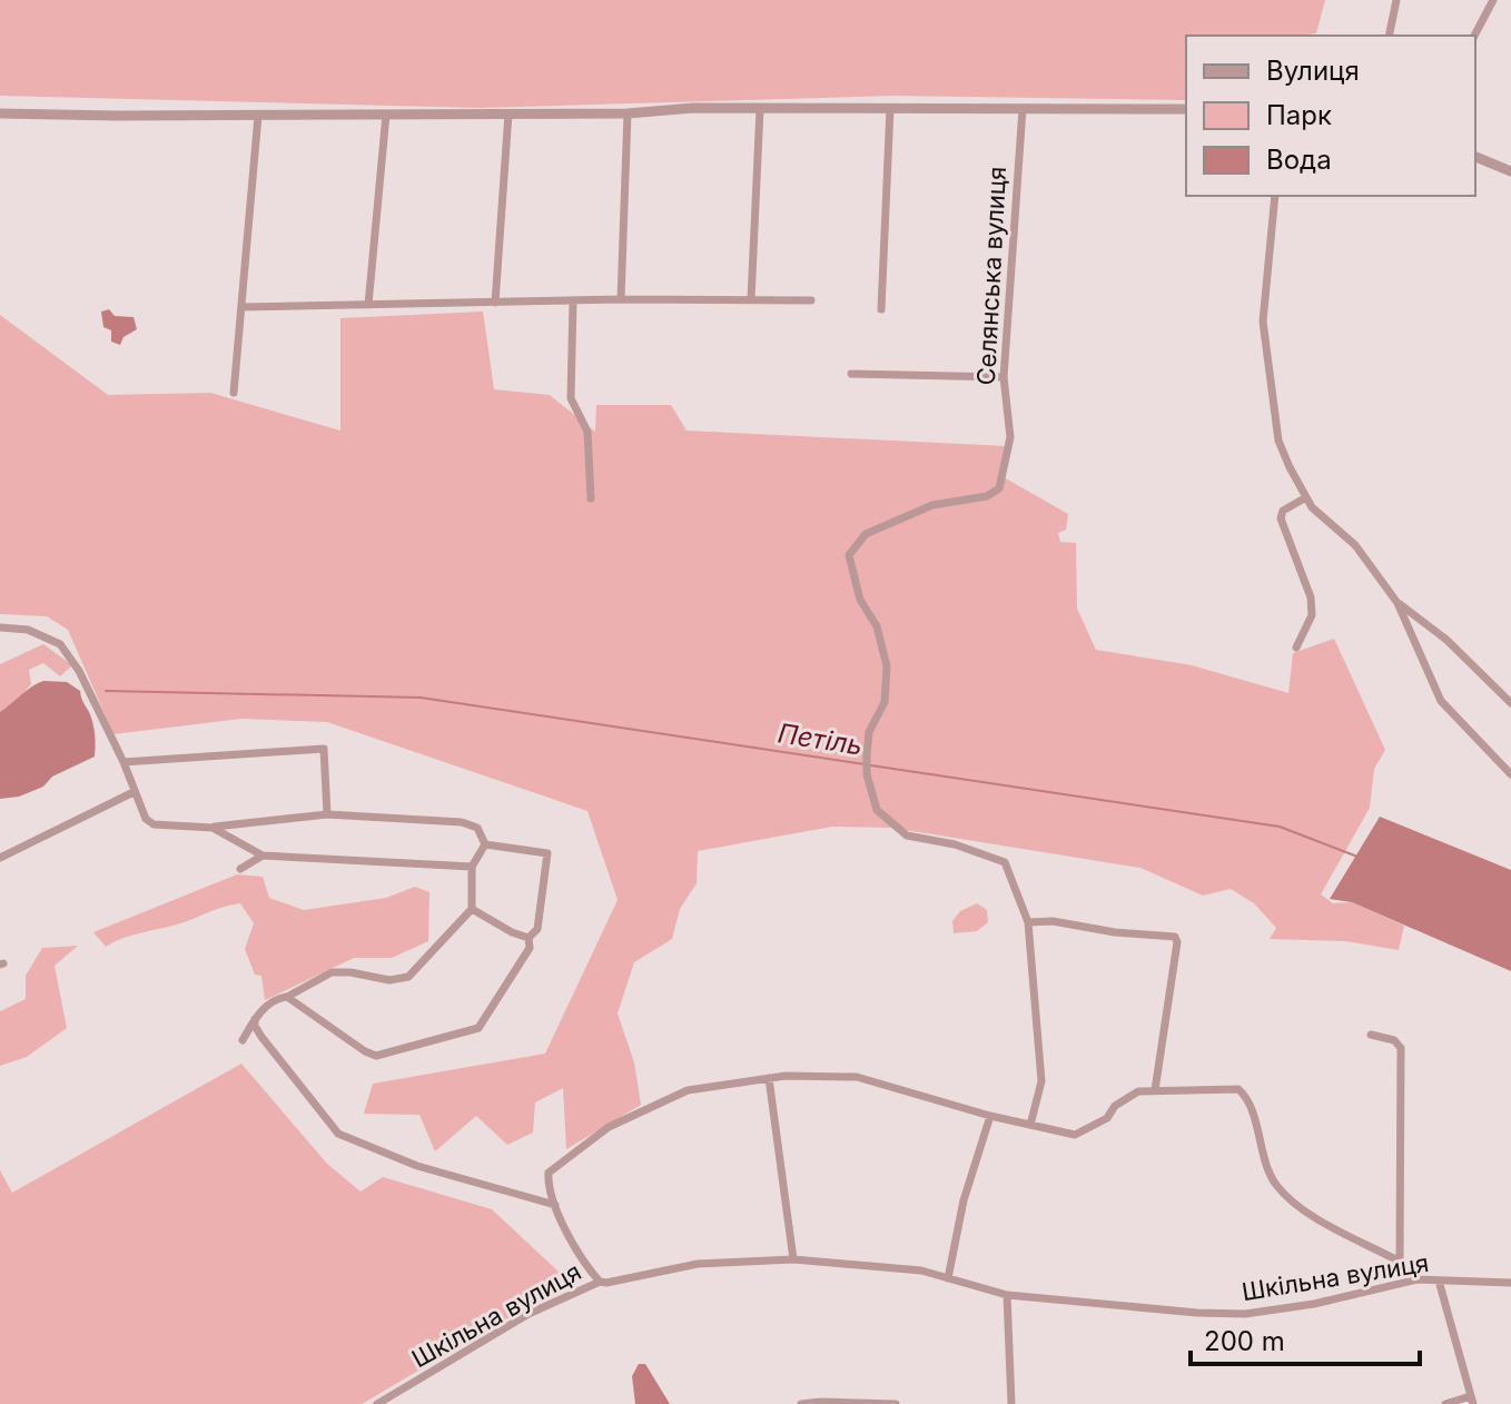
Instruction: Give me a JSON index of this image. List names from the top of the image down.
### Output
{
  "streets": {
    "street": ["Селянська вулиця", "Шкільна вулиця"]
  },
  "water": ["Петіль"],
  "legend": ["Вулиця", "Парк", "Вода"],
  "scale_bar": "200 m"
}
